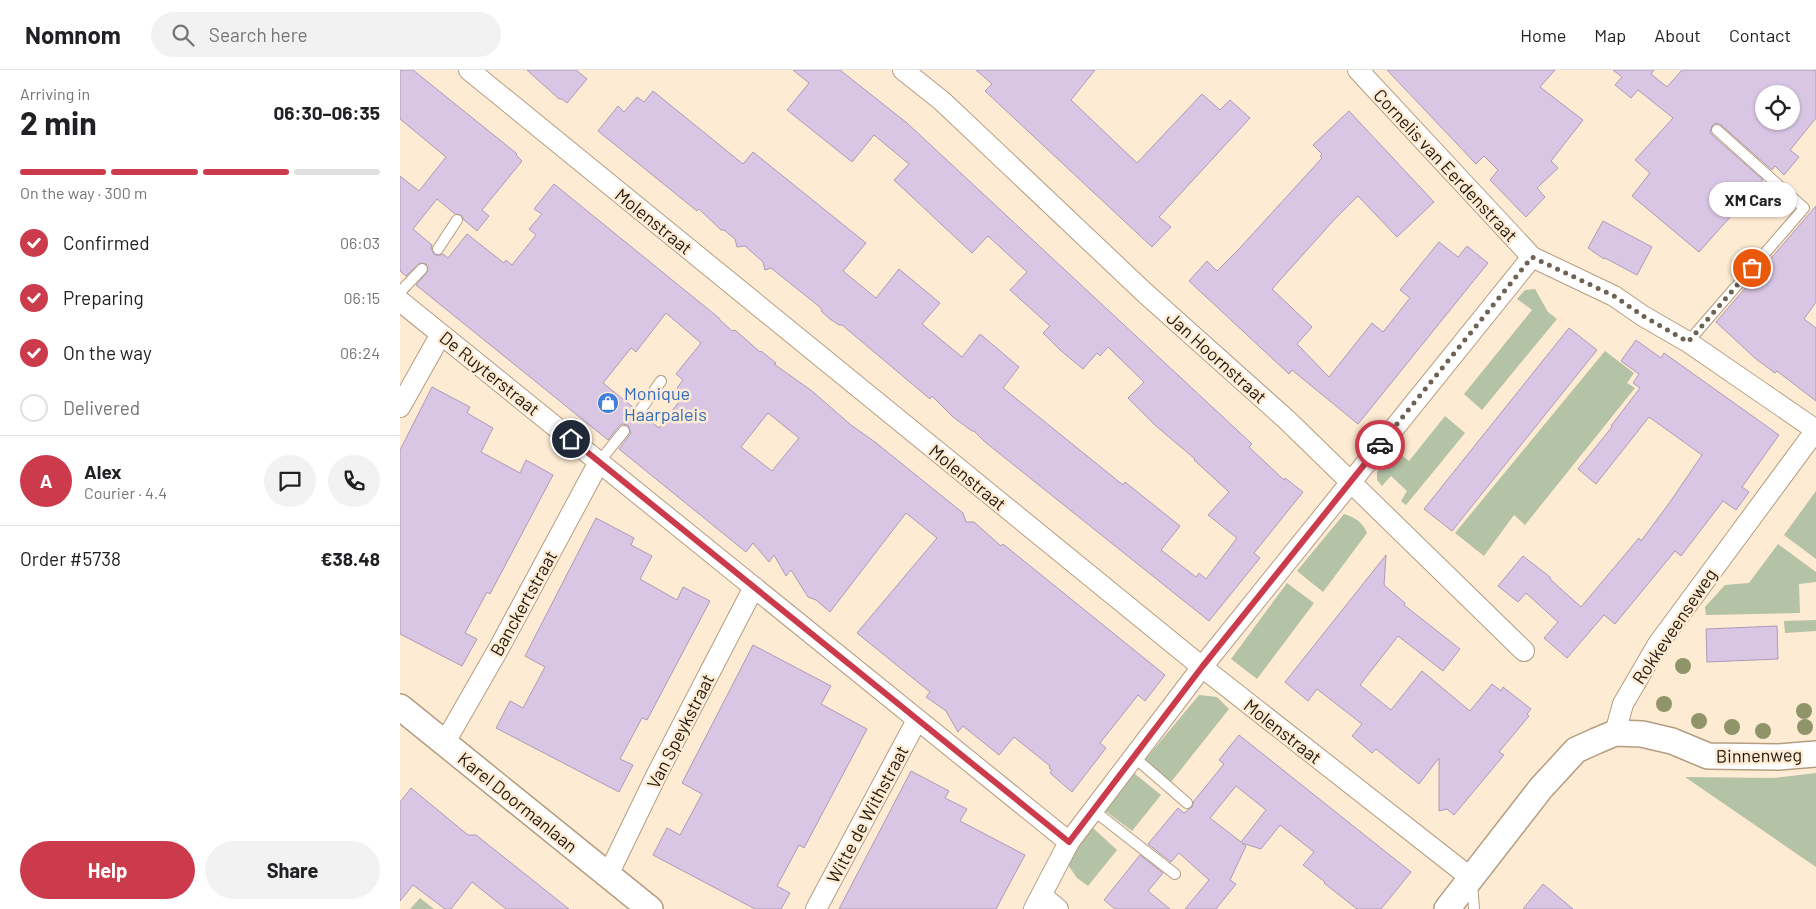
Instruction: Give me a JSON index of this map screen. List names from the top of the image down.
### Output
{
  "streets": {
    "street": [
      "Cornelis van Eerdenstraat",
      "Molenstraat",
      "Jan Hoornstraat",
      "De Ruyterstraat",
      "Banckertstraat",
      "Rokkeveenseweg",
      "Van Speykstraat",
      "Binnenweg",
      "Karel Doormanlaan",
      "Witte de Withstraat"
    ]
  },
  "crossings": [
    ["Cornelis van Eerdenstraat", "Rokkeveenseweg"],
    ["De Ruyterstraat", "Banckertstraat"],
    ["De Ruyterstraat", "Van Speykstraat"],
    ["De Ruyterstraat", "Witte de Withstraat"],
    ["Banckertstraat", "Karel Doormanlaan"],
    ["Rokkeveenseweg", "Binnenweg"],
    ["Van Speykstraat", "Karel Doormanlaan"]
  ],
  "places": {
    "other": ["XM Cars"],
    "shop": ["Monique Haarpaleis"]
  },
  "page": {
    "header": "Nomnom",
    "search": "Search here",
    "nav": [
      "Home",
      "Map",
      "About",
      "Contact"
    ],
    "heading": ["2 min", "Arriving in", "06:30–06:35"],
    "panel": [
      "Alex",
      "Courier · 4.4",
      "Order #5738",
      "€38.48"
    ],
    "bar": "On the way · 300 m",
    "bubble": "XM Cars",
    "list": [
      ["Confirmed", "06:03"],
      ["Preparing", "06:15"],
      ["On the way", "06:24"],
      "Delivered"
    ],
    "round": "A",
    "buttons": ["Help", "Share"]
  }
}
